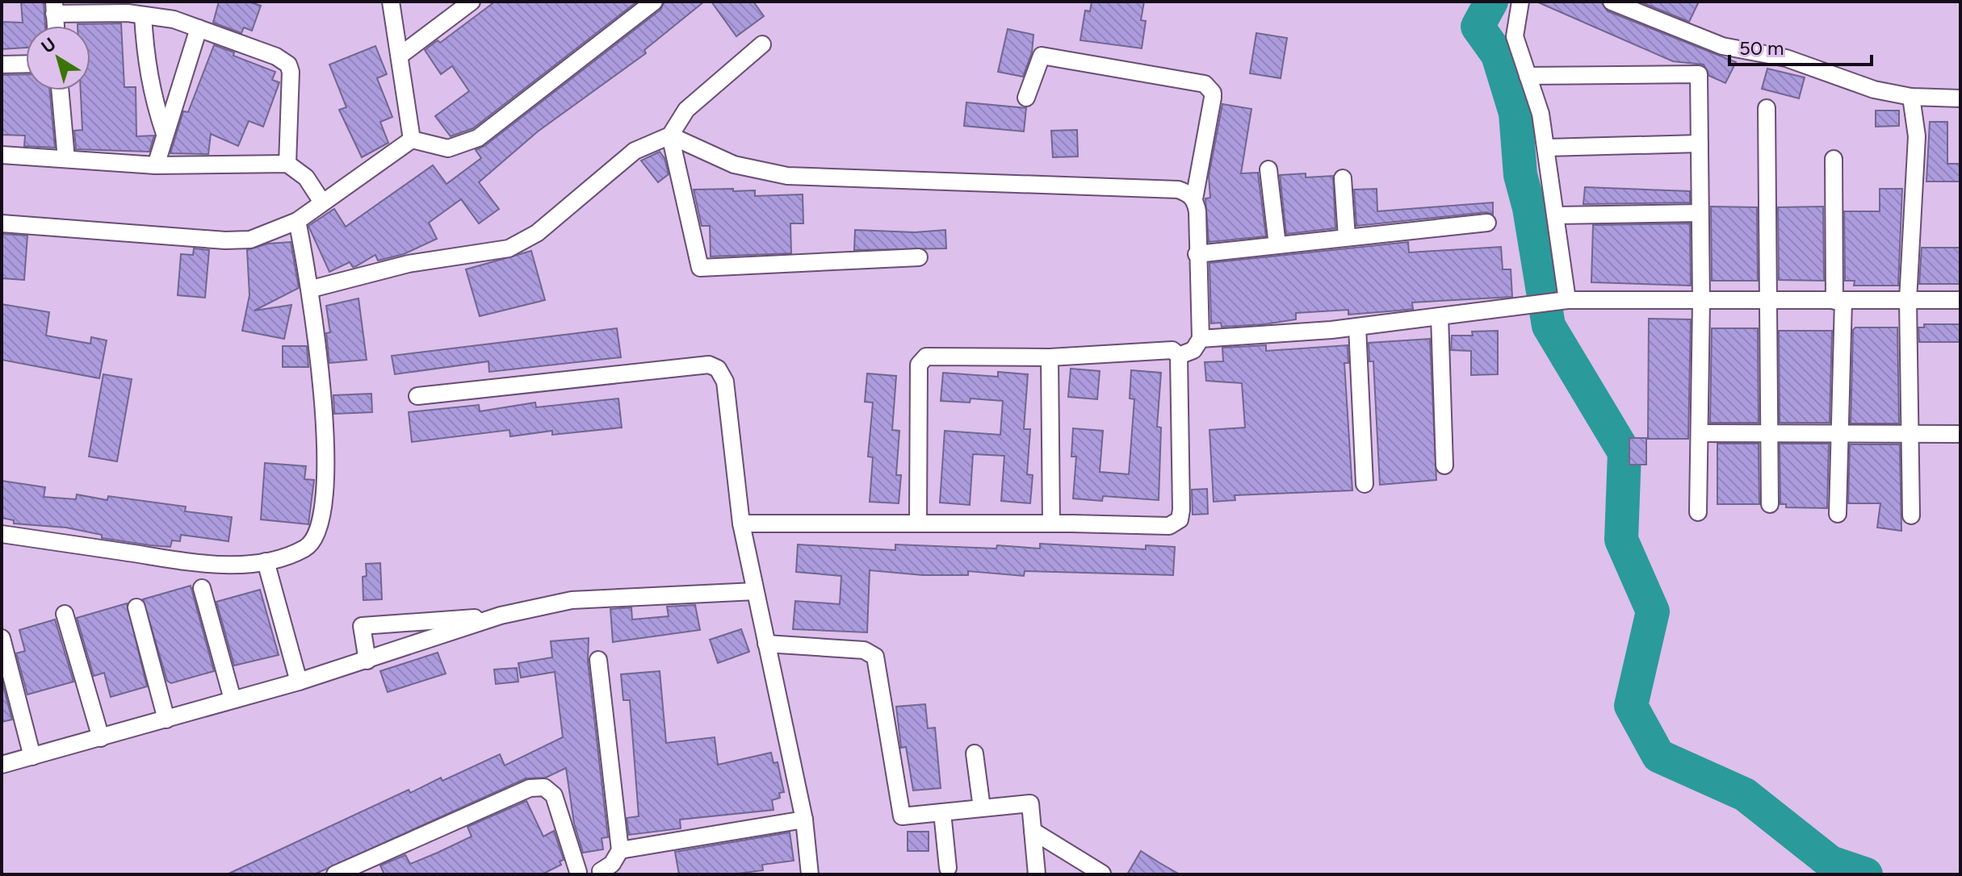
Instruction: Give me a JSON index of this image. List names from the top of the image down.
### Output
{
  "scale_bar": "50 m",
  "north": "top left"
}
